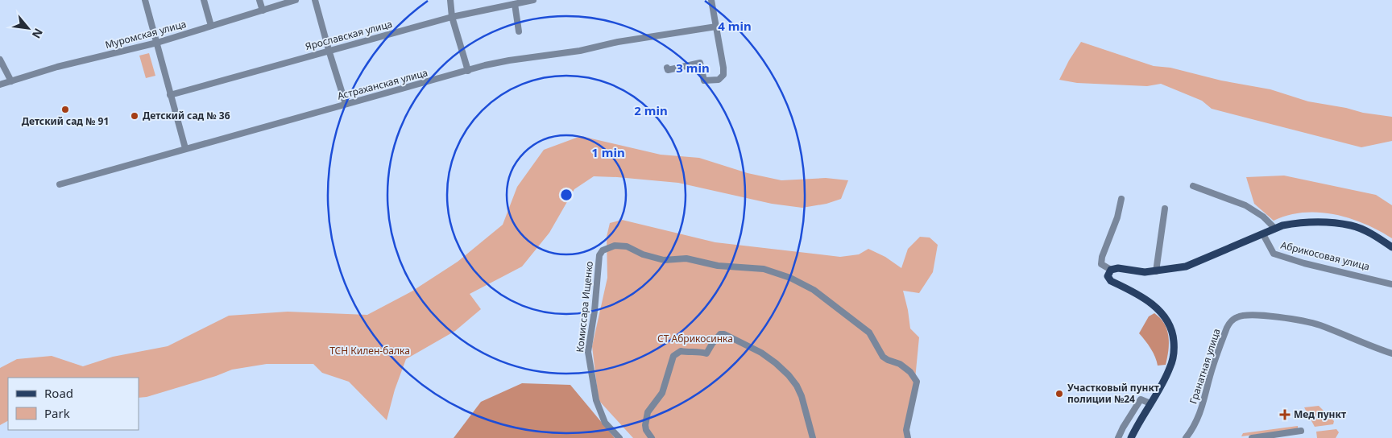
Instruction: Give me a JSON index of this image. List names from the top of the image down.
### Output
{
  "streets": {
    "main road": ["Абрикосовая улица"],
    "street": [
      "Муромская улица",
      "Ярославская улица",
      "Астраханская улица",
      "Комиссара Ищенко",
      "Гранатная улица"
    ]
  },
  "parks": ["СТ Абрикосинка", "ТСН Килен-балка"],
  "places": {
    "other": ["Детский сад № 91", "Детский сад № 36", "Участковый пункт полиции №24"],
    "health": ["Мед пункт"]
  },
  "legend": ["Road", "Park"],
  "north": "bottom right",
  "rings": [
    "4 min",
    "3 min",
    "2 min",
    "1 min"
  ]
}
